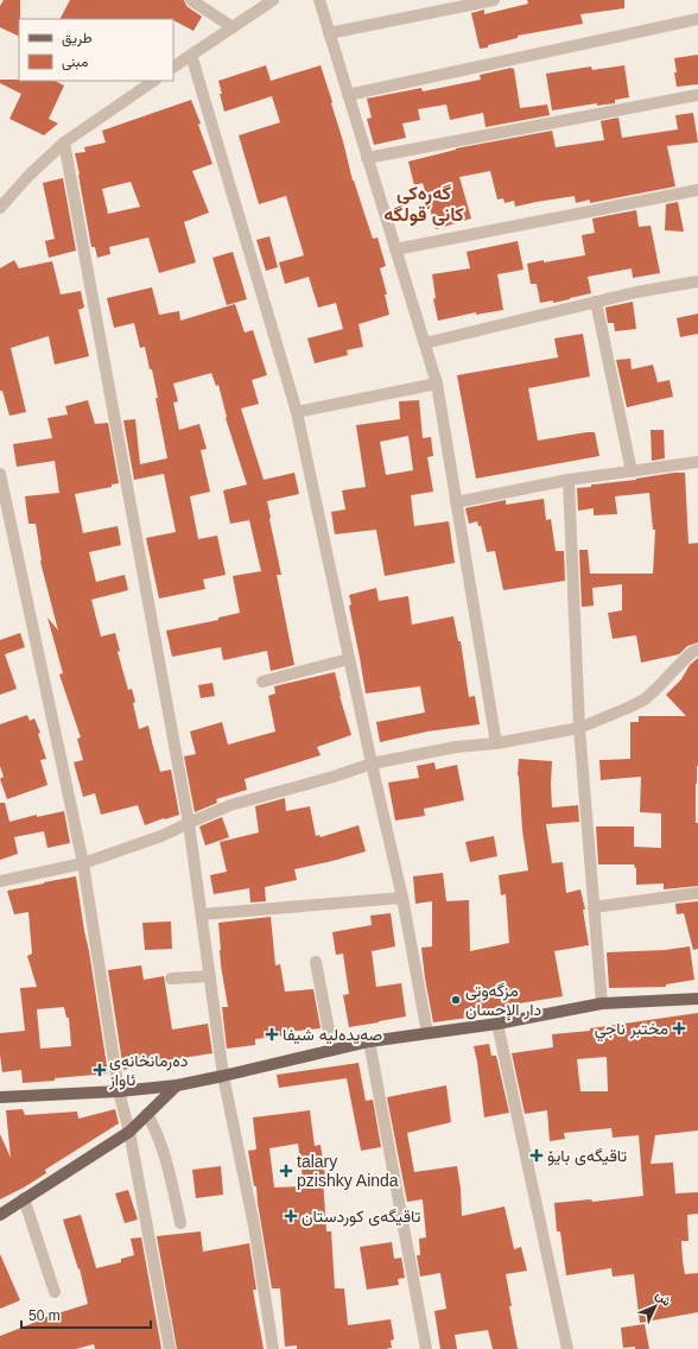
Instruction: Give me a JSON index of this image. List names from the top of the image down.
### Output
{
  "districts": ["گەڕەکی کانی قولگە"],
  "places": {
    "other": ["مزگەوتی دار الإحسان"],
    "health": [
      "مختبر ناجي",
      "صەیدەلیە شیفا",
      "دەرمانخانەی ئاواز",
      "تاقیگەی بایۆ",
      "talary pzishky Ainda",
      "تاقیگەی کوردستان"
    ]
  },
  "legend": ["طريق", "مبنى"],
  "scale_bar": "50 m",
  "north": "top right"
}
